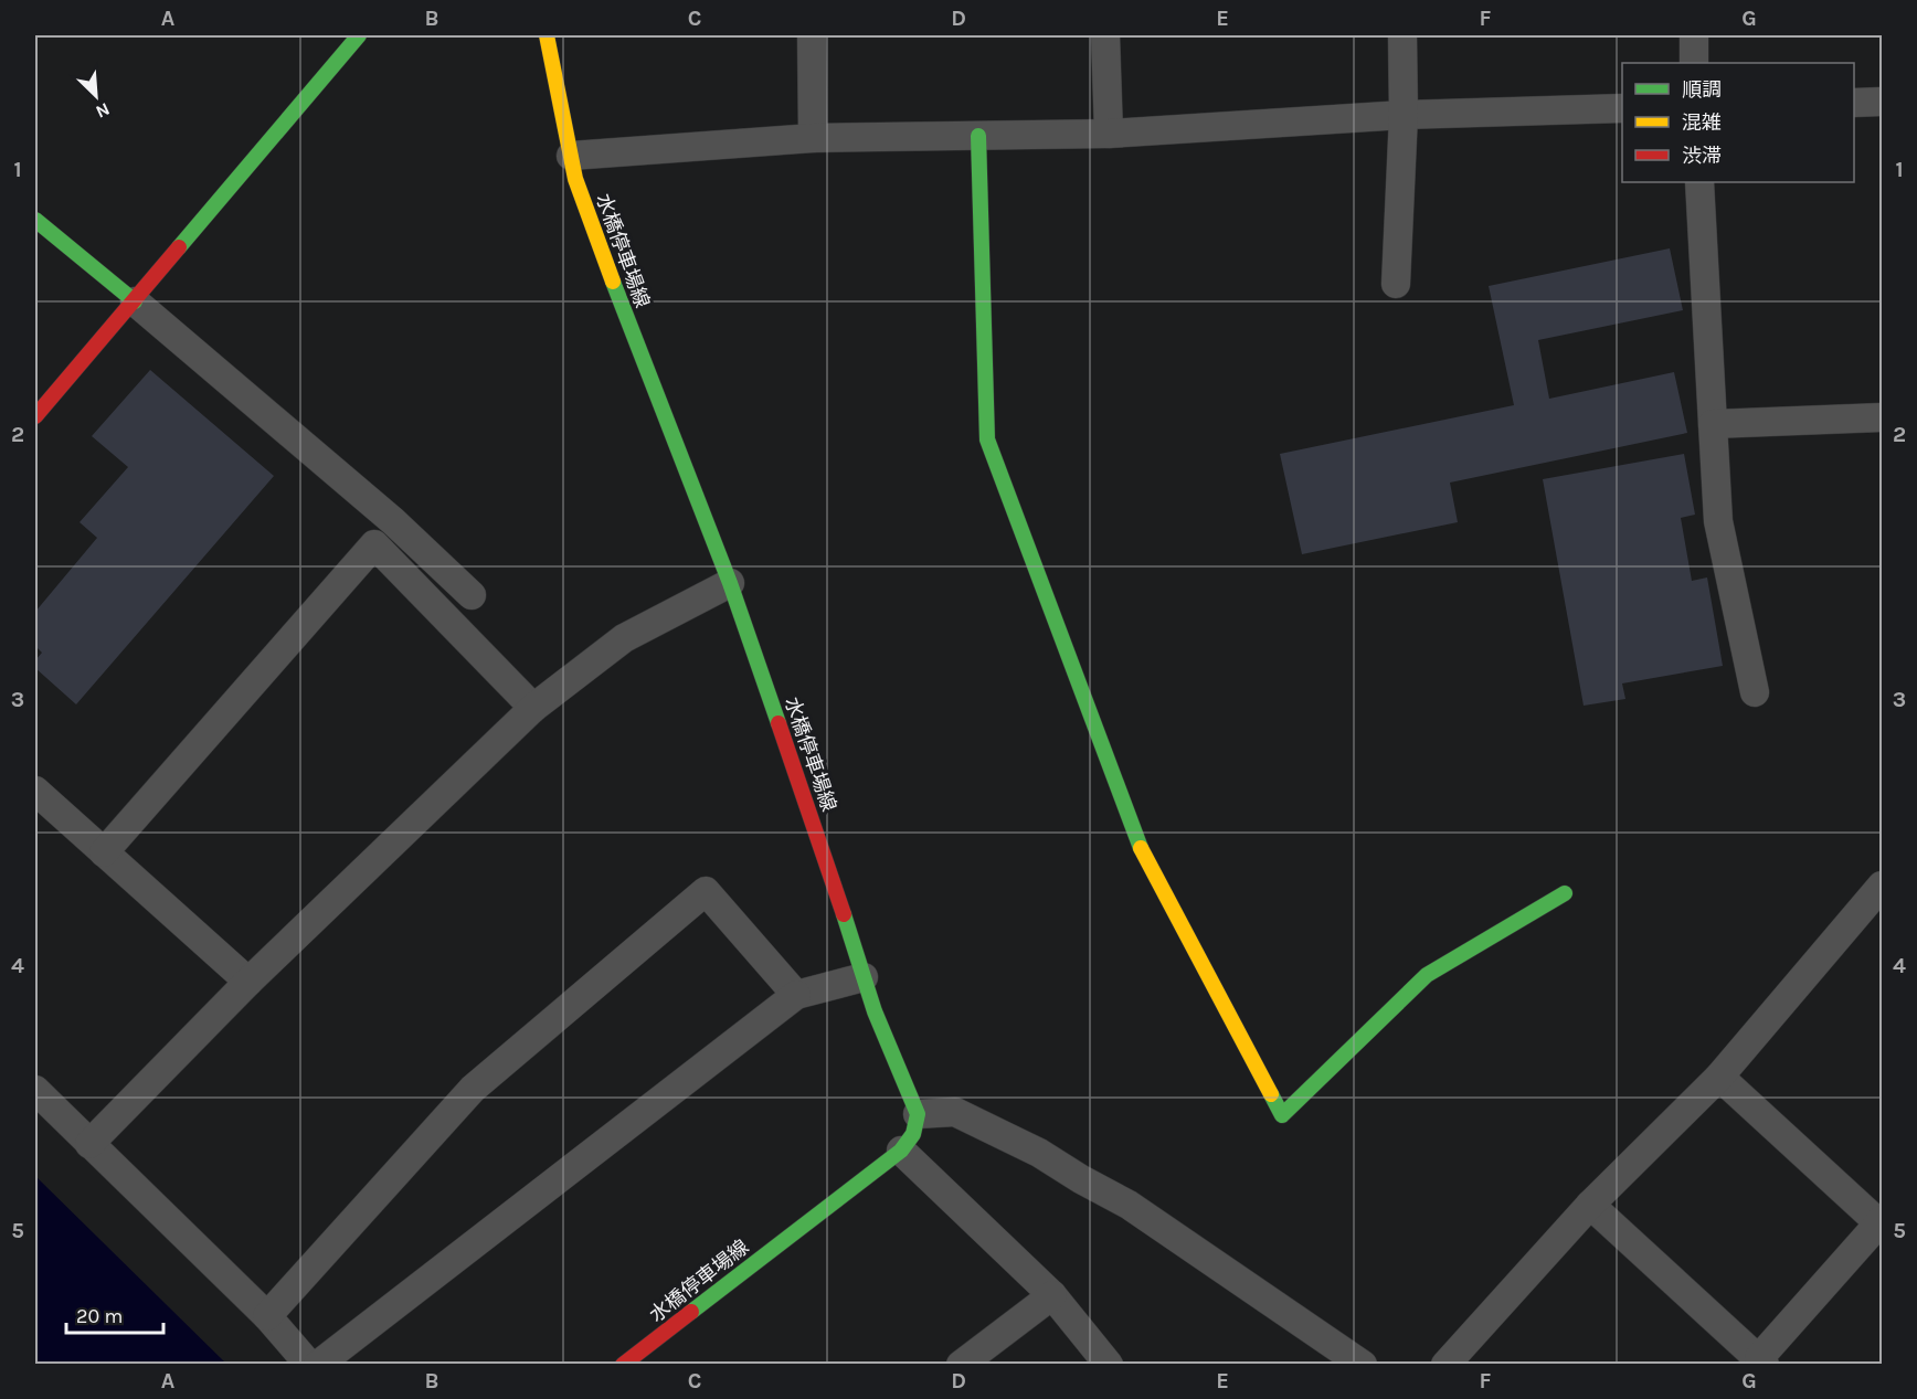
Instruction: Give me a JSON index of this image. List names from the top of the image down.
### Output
{
  "streets": {
    "street": ["水橋停車場線"]
  },
  "legend": ["順調", "混雑", "渋滞"],
  "scale_bar": "20 m",
  "north": "bottom right",
  "grid": {
    "columns": [
      "A",
      "B",
      "C",
      "D",
      "E",
      "F",
      "G"
    ],
    "rows": [
      "1",
      "2",
      "3",
      "4",
      "5"
    ]
  }
}
